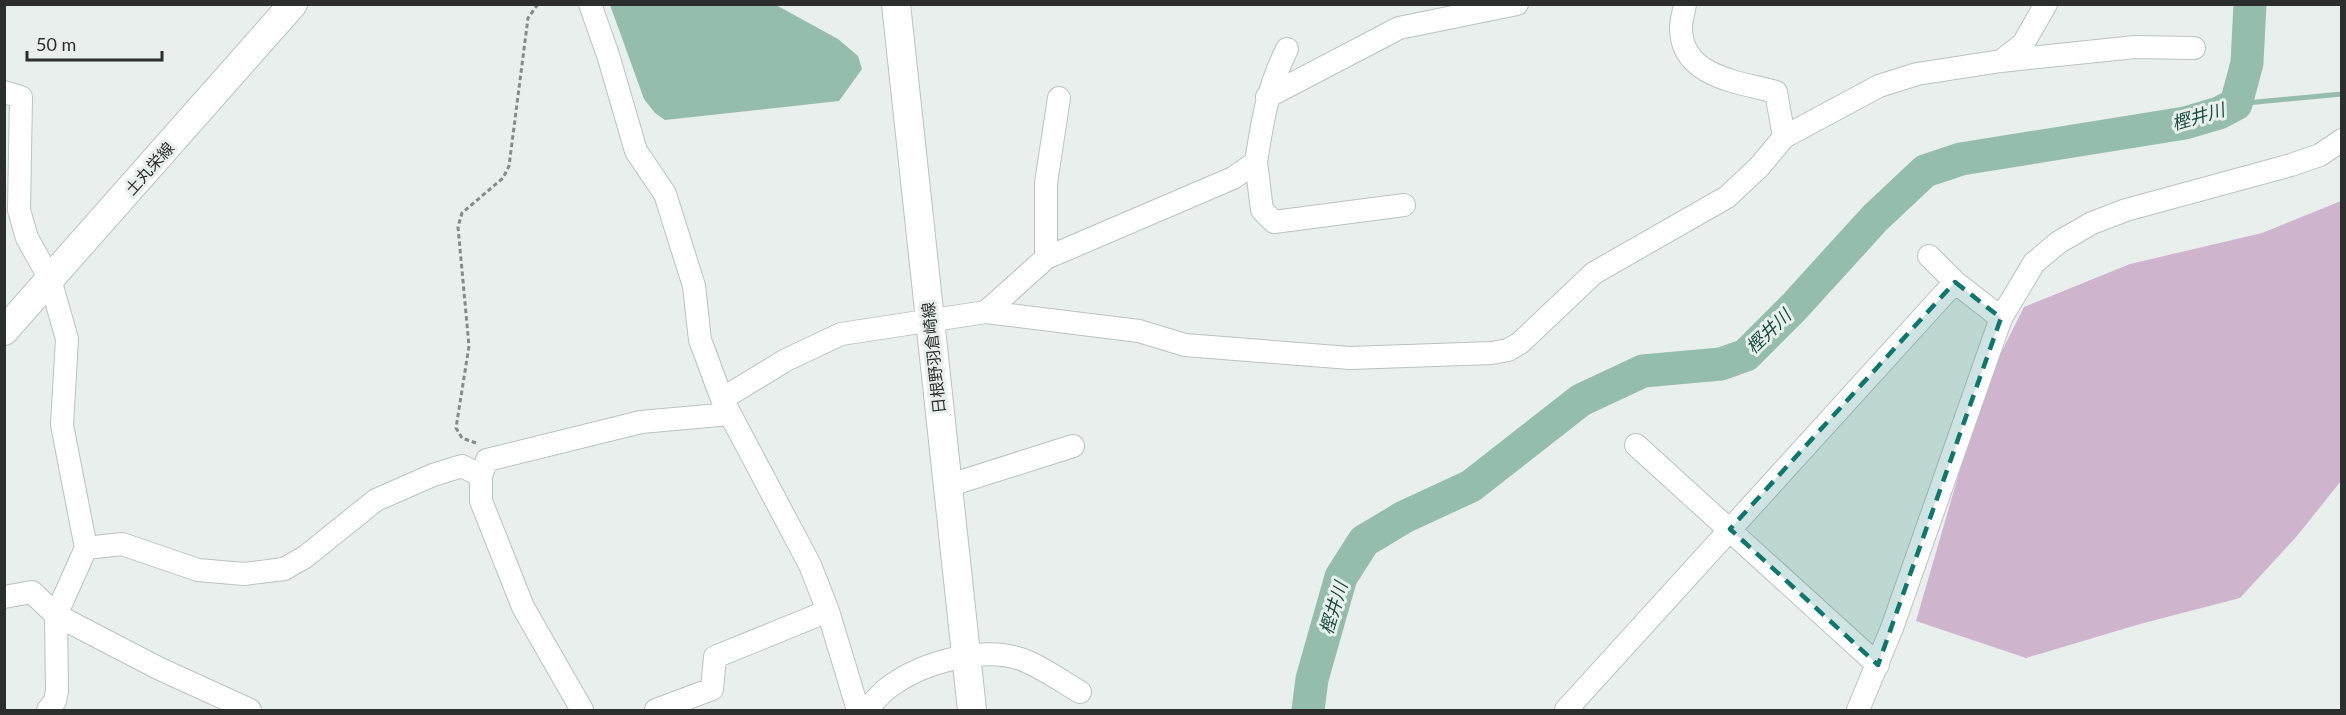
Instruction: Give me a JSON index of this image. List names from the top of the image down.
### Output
{
  "streets": {
    "main road": ["土丸栄線", "日根野羽倉崎線"]
  },
  "water": ["樫井川"],
  "scale_bar": "50 m"
}
